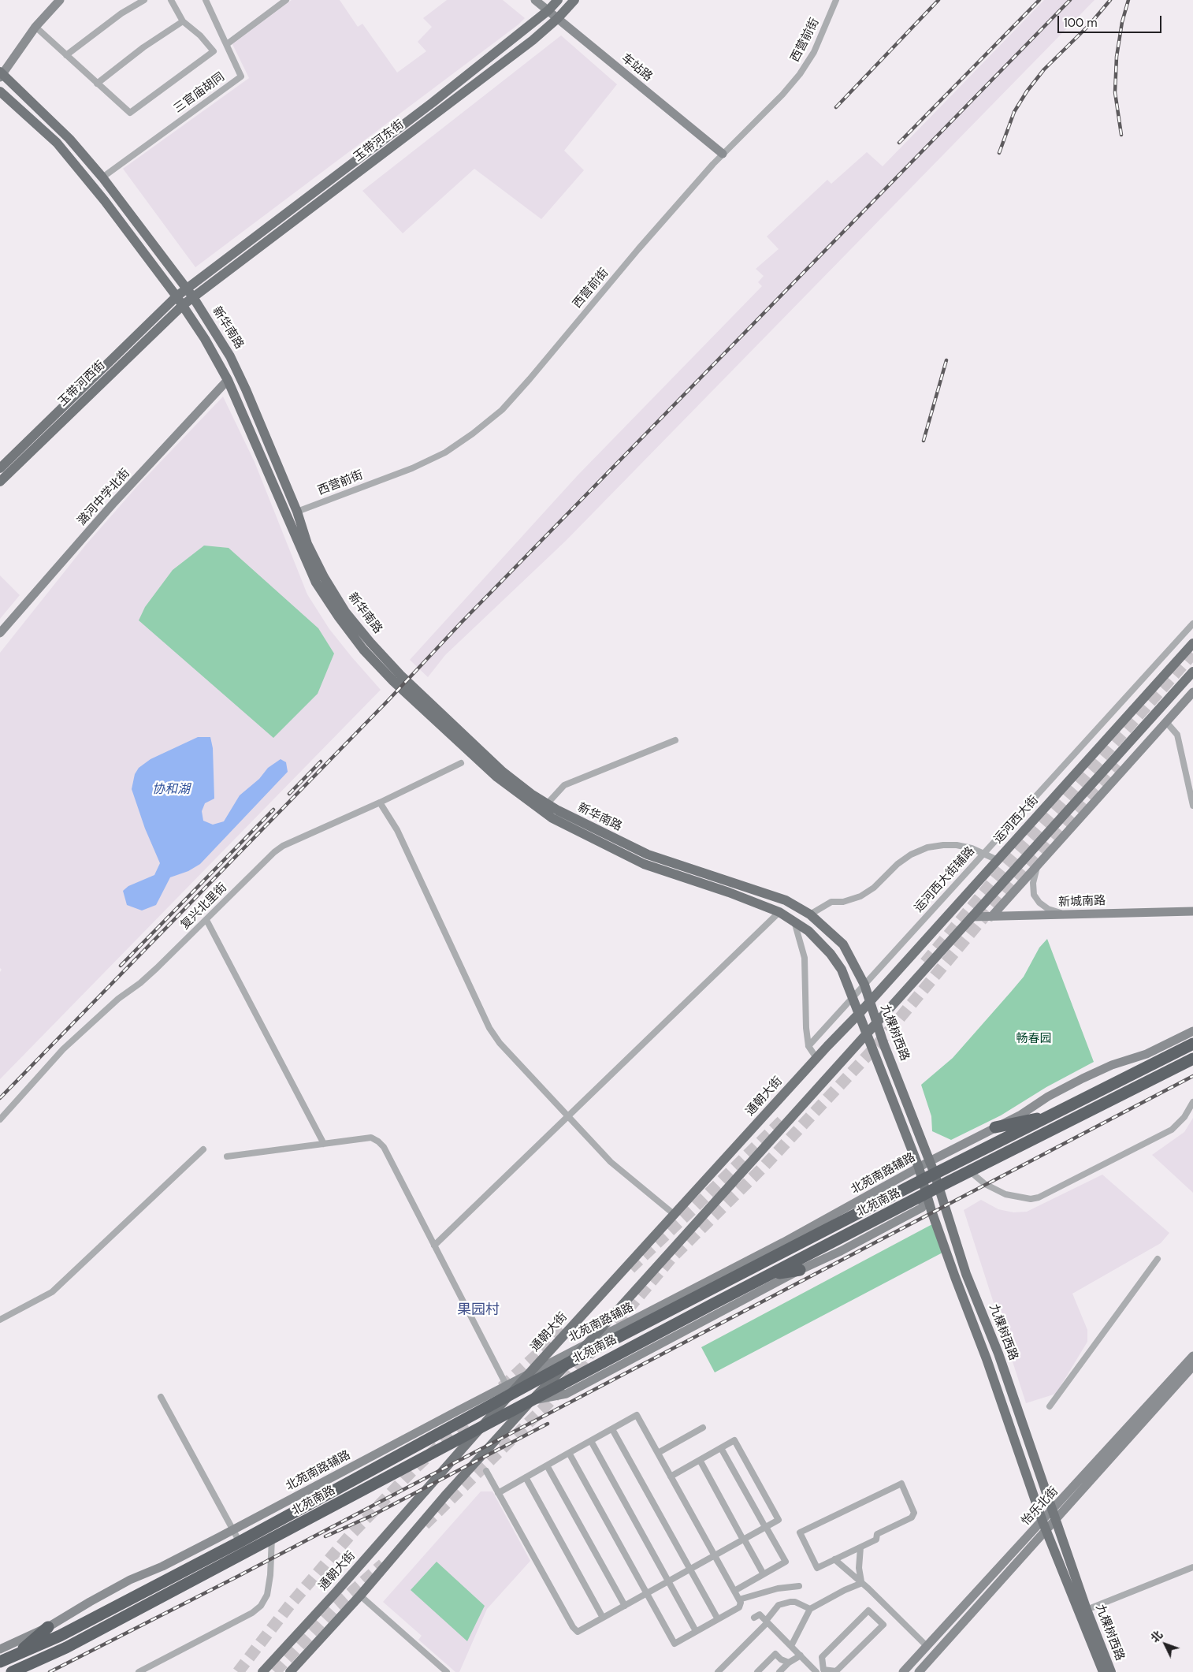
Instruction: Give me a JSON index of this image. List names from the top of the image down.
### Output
{
  "streets": {
    "highway": ["北苑南路"],
    "main road": [
      "玉带河东街",
      "新华南路",
      "玉带河西街",
      "运河西大街",
      "九棵树西路",
      "通朝大街"
    ],
    "street": [
      "西营前街",
      "车站路",
      "三官庙胡同",
      "潞河中学北街",
      "运河西大街辅路",
      "新城南路",
      "复兴北里街",
      "北苑南路辅路",
      "怡乐北街"
    ]
  },
  "crossings": [
    ["西营前街", "车站路"],
    ["西营前街", "新华南路"],
    ["车站路", "玉带河东街"],
    ["三官庙胡同", "新华南路"],
    ["玉带河东街", "新华南路"],
    ["玉带河东街", "玉带河西街"],
    ["新华南路", "玉带河西街"],
    ["新华南路", "潞河中学北街"],
    ["新华南路", "运河西大街"],
    ["新华南路", "运河西大街辅路"],
    ["新华南路", "九棵树西路"],
    ["新华南路", "通朝大街"],
    ["运河西大街", "九棵树西路"],
    ["运河西大街", "通朝大街"],
    ["九棵树西路", "通朝大街"],
    ["九棵树西路", "北苑南路辅路"],
    ["九棵树西路", "北苑南路"],
    ["九棵树西路", "怡乐北街"],
    ["通朝大街", "北苑南路辅路"],
    ["通朝大街", "北苑南路"],
    ["北苑南路辅路", "北苑南路"]
  ],
  "districts": ["果园村"],
  "water": ["协和湖"],
  "parks": ["畅春园"],
  "scale_bar": "100 m",
  "north": "top left"
}
